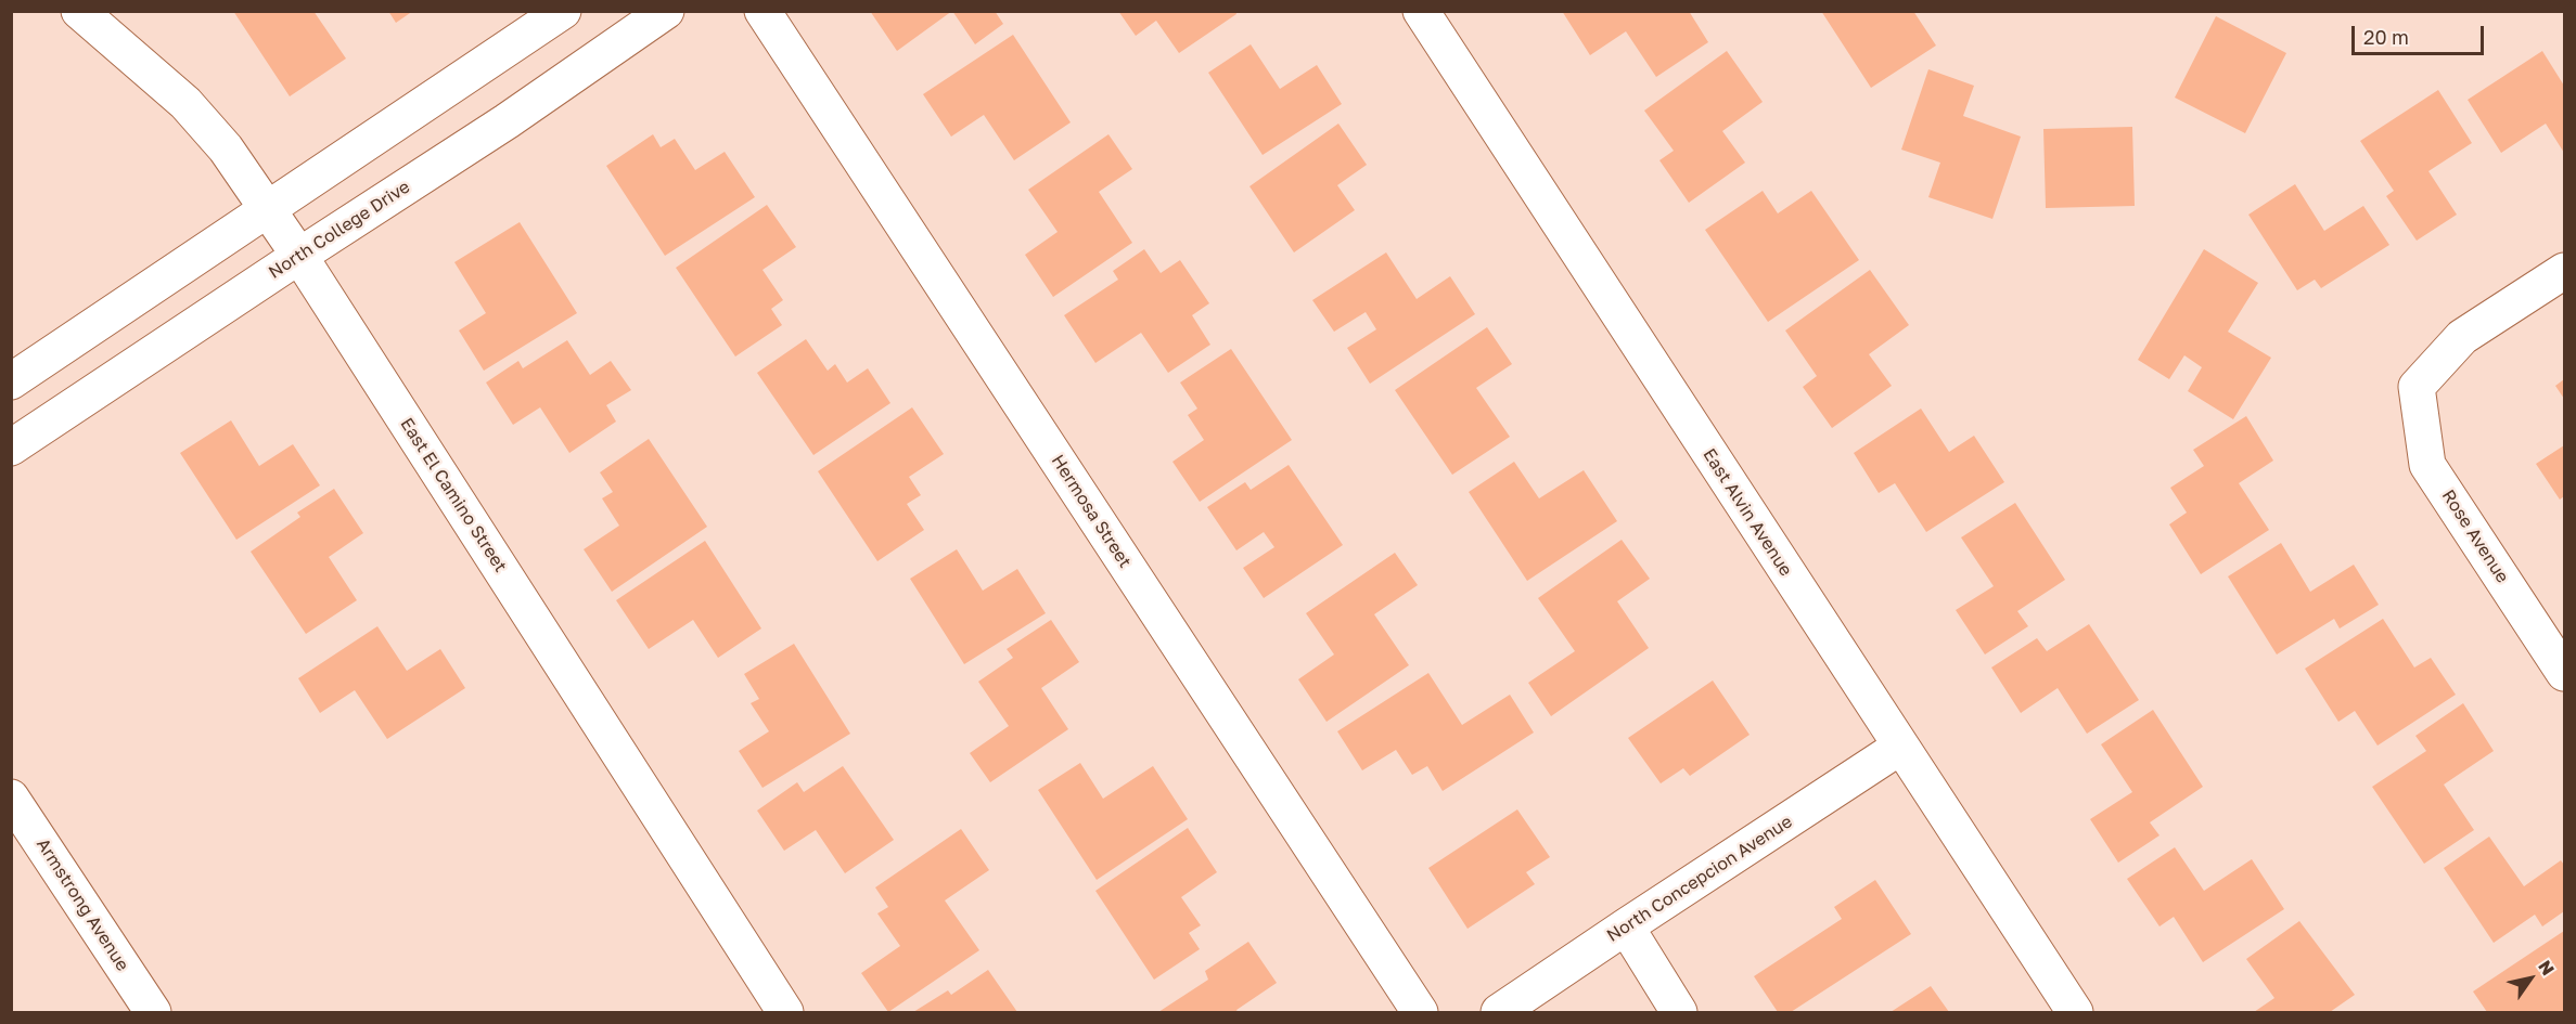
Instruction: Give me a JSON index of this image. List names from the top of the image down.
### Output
{
  "streets": {
    "street": [
      "North College Drive",
      "East El Camino Street",
      "Hermosa Street",
      "East Alvin Avenue",
      "Rose Avenue",
      "North Concepcion Avenue",
      "Armstrong Avenue"
    ]
  },
  "crossings": [
    ["North College Drive", "East El Camino Street"],
    ["East Alvin Avenue", "North Concepcion Avenue"]
  ],
  "scale_bar": "20 m",
  "north": "top right"
}
